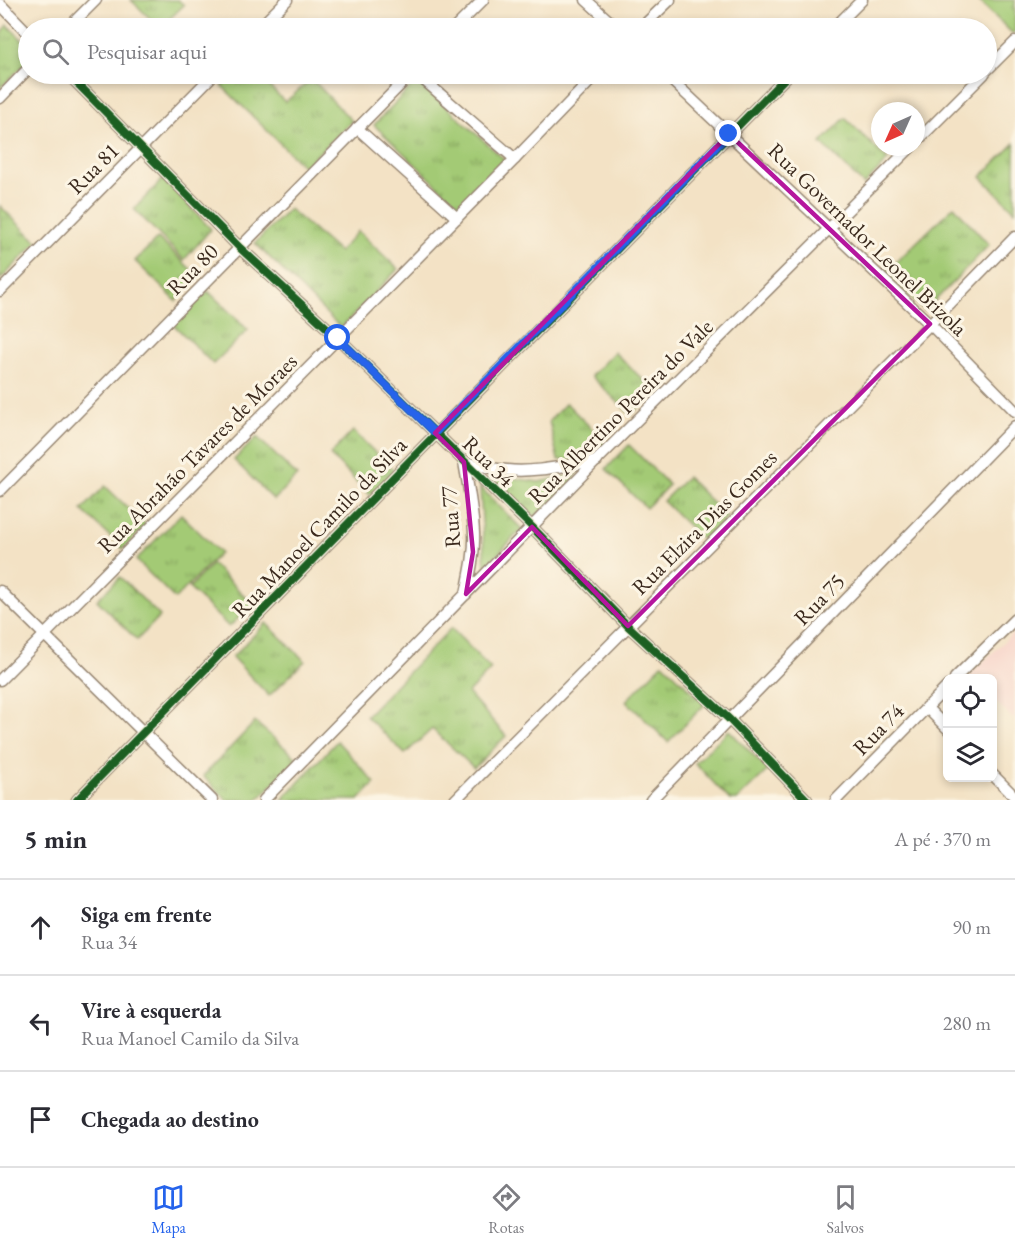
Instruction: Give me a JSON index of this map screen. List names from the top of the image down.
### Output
{
  "streets": {
    "street": [
      "Rua 81",
      "Rua Governador Leonel Brizola",
      "Rua 80",
      "Rua Albertino Pereira do Vale",
      "Rua Abrahão Tavares de Moraes",
      "Rua 34",
      "Rua 77",
      "Rua Elzira Dias Gomes",
      "Rua Manoel Camilo da Silva",
      "Rua 75",
      "Rua 74"
    ]
  },
  "crossings": [
    ["Rua 81", "Rua 34"],
    ["Rua Governador Leonel Brizola", "Rua Albertino Pereira do Vale"],
    ["Rua Governador Leonel Brizola", "Rua Elzira Dias Gomes"],
    ["Rua Governador Leonel Brizola", "Rua Manoel Camilo da Silva"],
    ["Rua 80", "Rua 34"],
    ["Rua Albertino Pereira do Vale", "Rua 34"],
    ["Rua Albertino Pereira do Vale", "Rua 77"],
    ["Rua Abrahão Tavares de Moraes", "Rua 34"],
    ["Rua 34", "Rua 77"],
    ["Rua 34", "Rua Elzira Dias Gomes"],
    ["Rua 34", "Rua Manoel Camilo da Silva"],
    ["Rua 34", "Rua 75"]
  ],
  "north": "bottom left",
  "page": {
    "search": "Pesquisar aqui",
    "heading": ["5 min", "A pé · 370 m"],
    "list": [
      ["Siga em frente", "Rua 34", "90 m"],
      ["Vire à esquerda", "Rua Manoel Camilo da Silva", "280 m"],
      "Chegada ao destino"
    ],
    "nav": ["Mapa", "Rotas", "Salvos"]
  }
}
